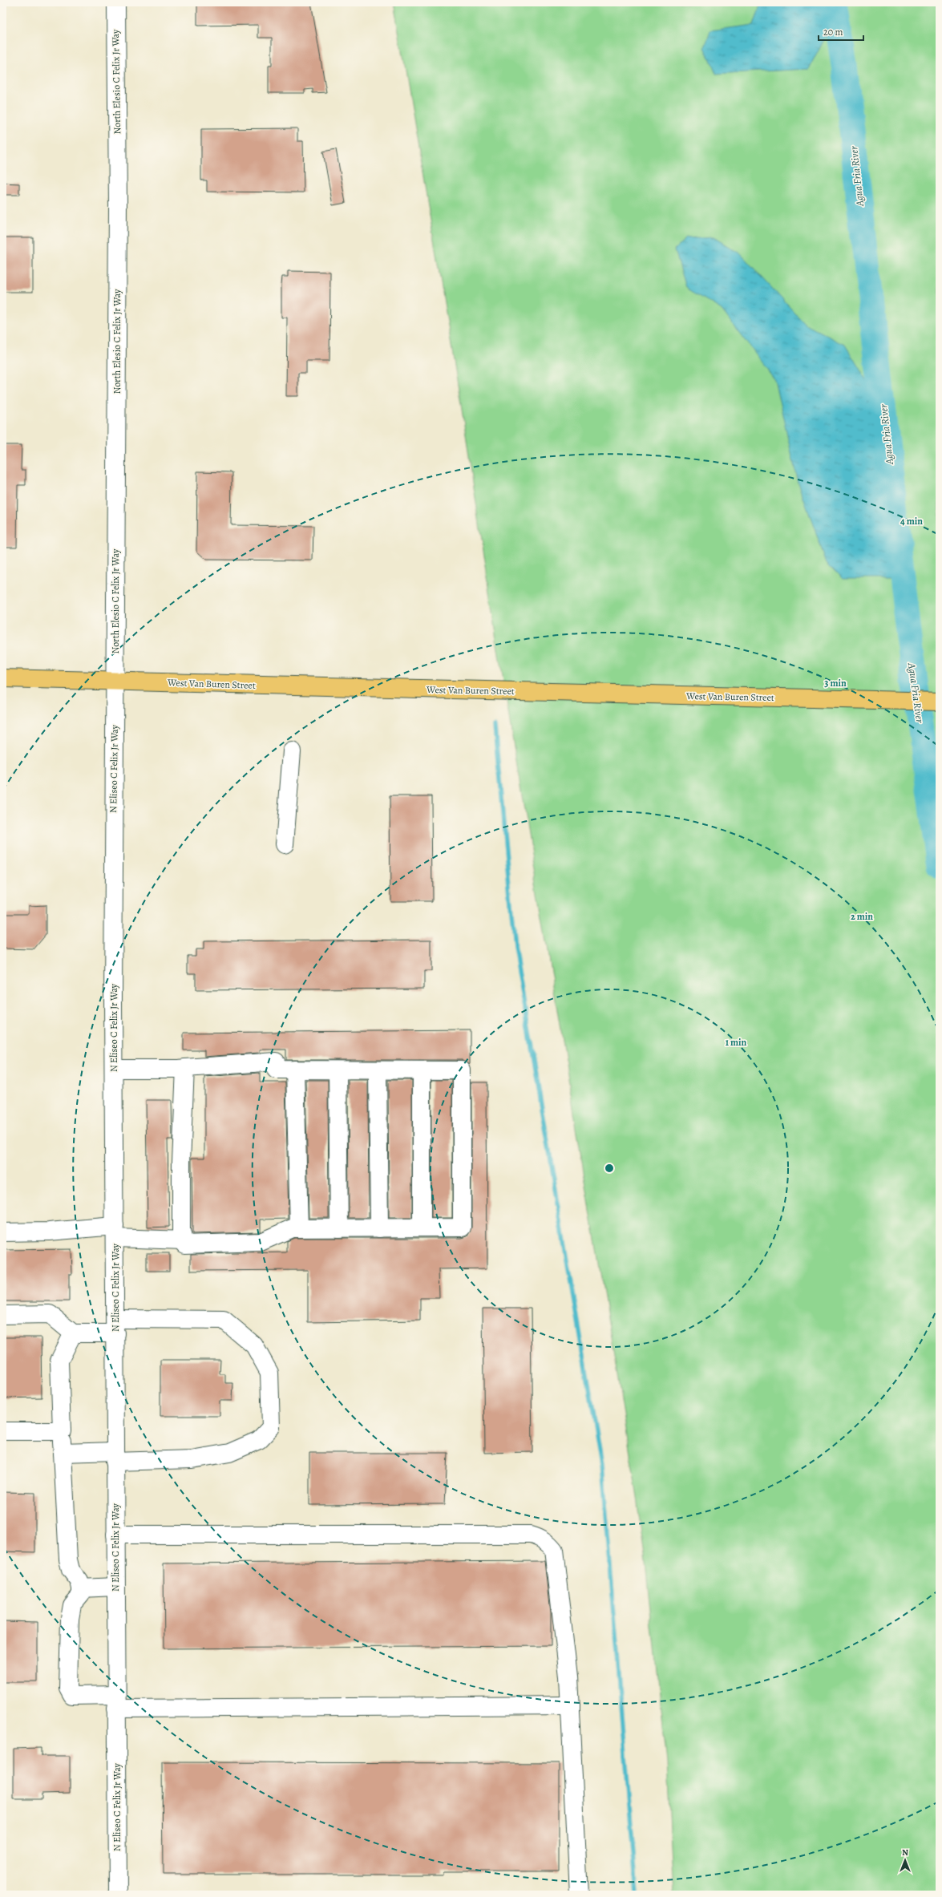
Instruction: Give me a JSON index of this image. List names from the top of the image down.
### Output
{
  "streets": {
    "main road": ["West Van Buren Street"],
    "street": ["North Elesio C Felix Jr Way", "N Eliseo C Felix Jr Way"]
  },
  "crossings": [
    ["North Elesio C Felix Jr Way", "West Van Buren Street"],
    ["North Elesio C Felix Jr Way", "N Eliseo C Felix Jr Way"],
    ["West Van Buren Street", "N Eliseo C Felix Jr Way"]
  ],
  "water": ["Agua Fria River"],
  "scale_bar": "20 m",
  "north": "top",
  "rings": [
    "4 min",
    "3 min",
    "2 min",
    "1 min"
  ]
}
